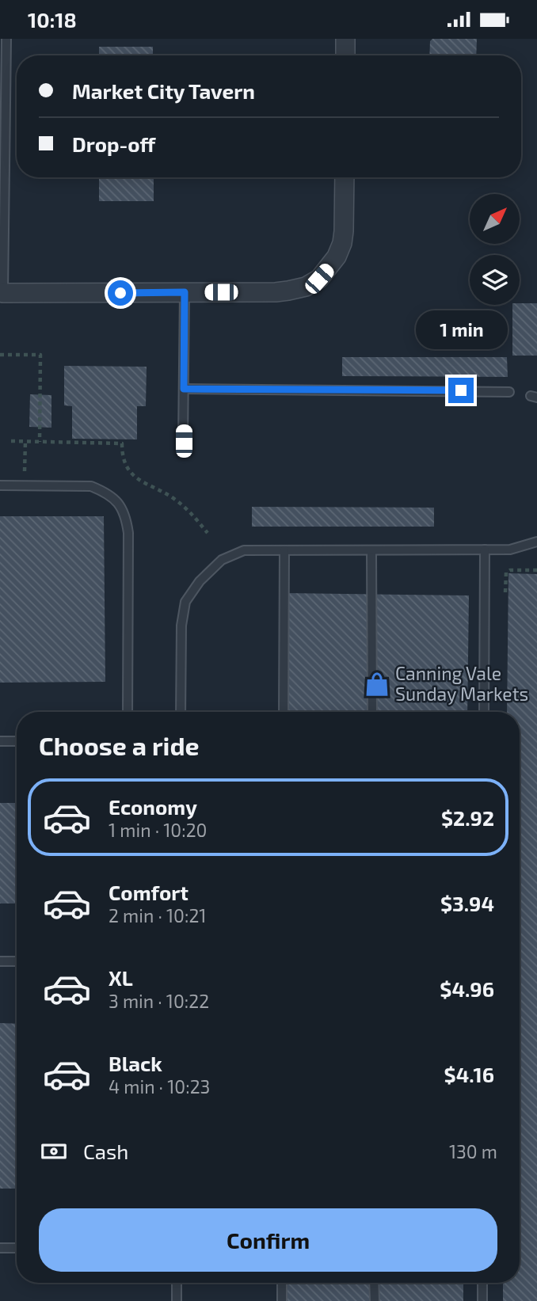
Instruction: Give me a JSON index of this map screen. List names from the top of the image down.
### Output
{
  "places": {
    "shop": ["Canning Vale Sunday Markets"]
  },
  "north": "top right",
  "page": {
    "status": "10:18",
    "banner": ["Market City Tavern", "Drop-off"],
    "bubble": "1 min",
    "heading": "Choose a ride",
    "list": [
      {
        "name": "Economy",
        "note": "1 min · 10:20",
        "value": "$2.92"
      },
      {
        "name": "Comfort",
        "note": "2 min · 10:21",
        "value": "$3.94"
      },
      {
        "name": "XL",
        "note": "3 min · 10:22",
        "value": "$4.96"
      },
      {
        "name": "Black",
        "note": "4 min · 10:23",
        "value": "$4.16"
      }
    ],
    "pay": ["Cash", "130 m"],
    "buttons": "Confirm"
  }
}
